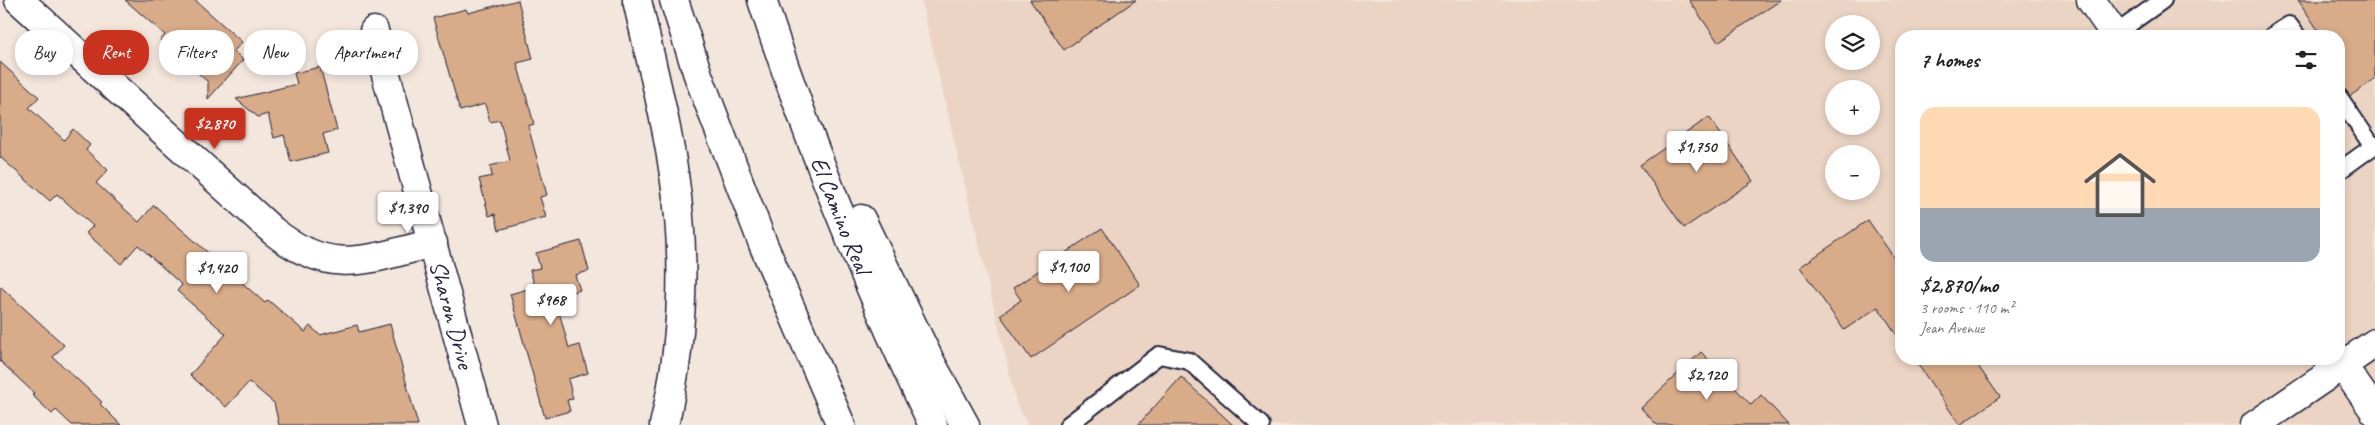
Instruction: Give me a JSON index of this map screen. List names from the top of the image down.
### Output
{
  "streets": {
    "main road": ["El Camino Real", "Sharon Drive"]
  },
  "page": {
    "map_buttons": ["+", "−"],
    "chip": [
      "Buy",
      "Rent",
      "Filters",
      "New",
      "Apartment"
    ],
    "heading": "7 homes",
    "list": [
      {
        "name": "$2,870/mo",
        "note": "3 rooms · 110 m² · Jean Avenue"
      }
    ],
    "price": [
      "$2,870",
      "$1,750",
      "$1,390",
      "$1,100",
      "$1,420",
      "$968",
      "$2,120"
    ]
  }
}
